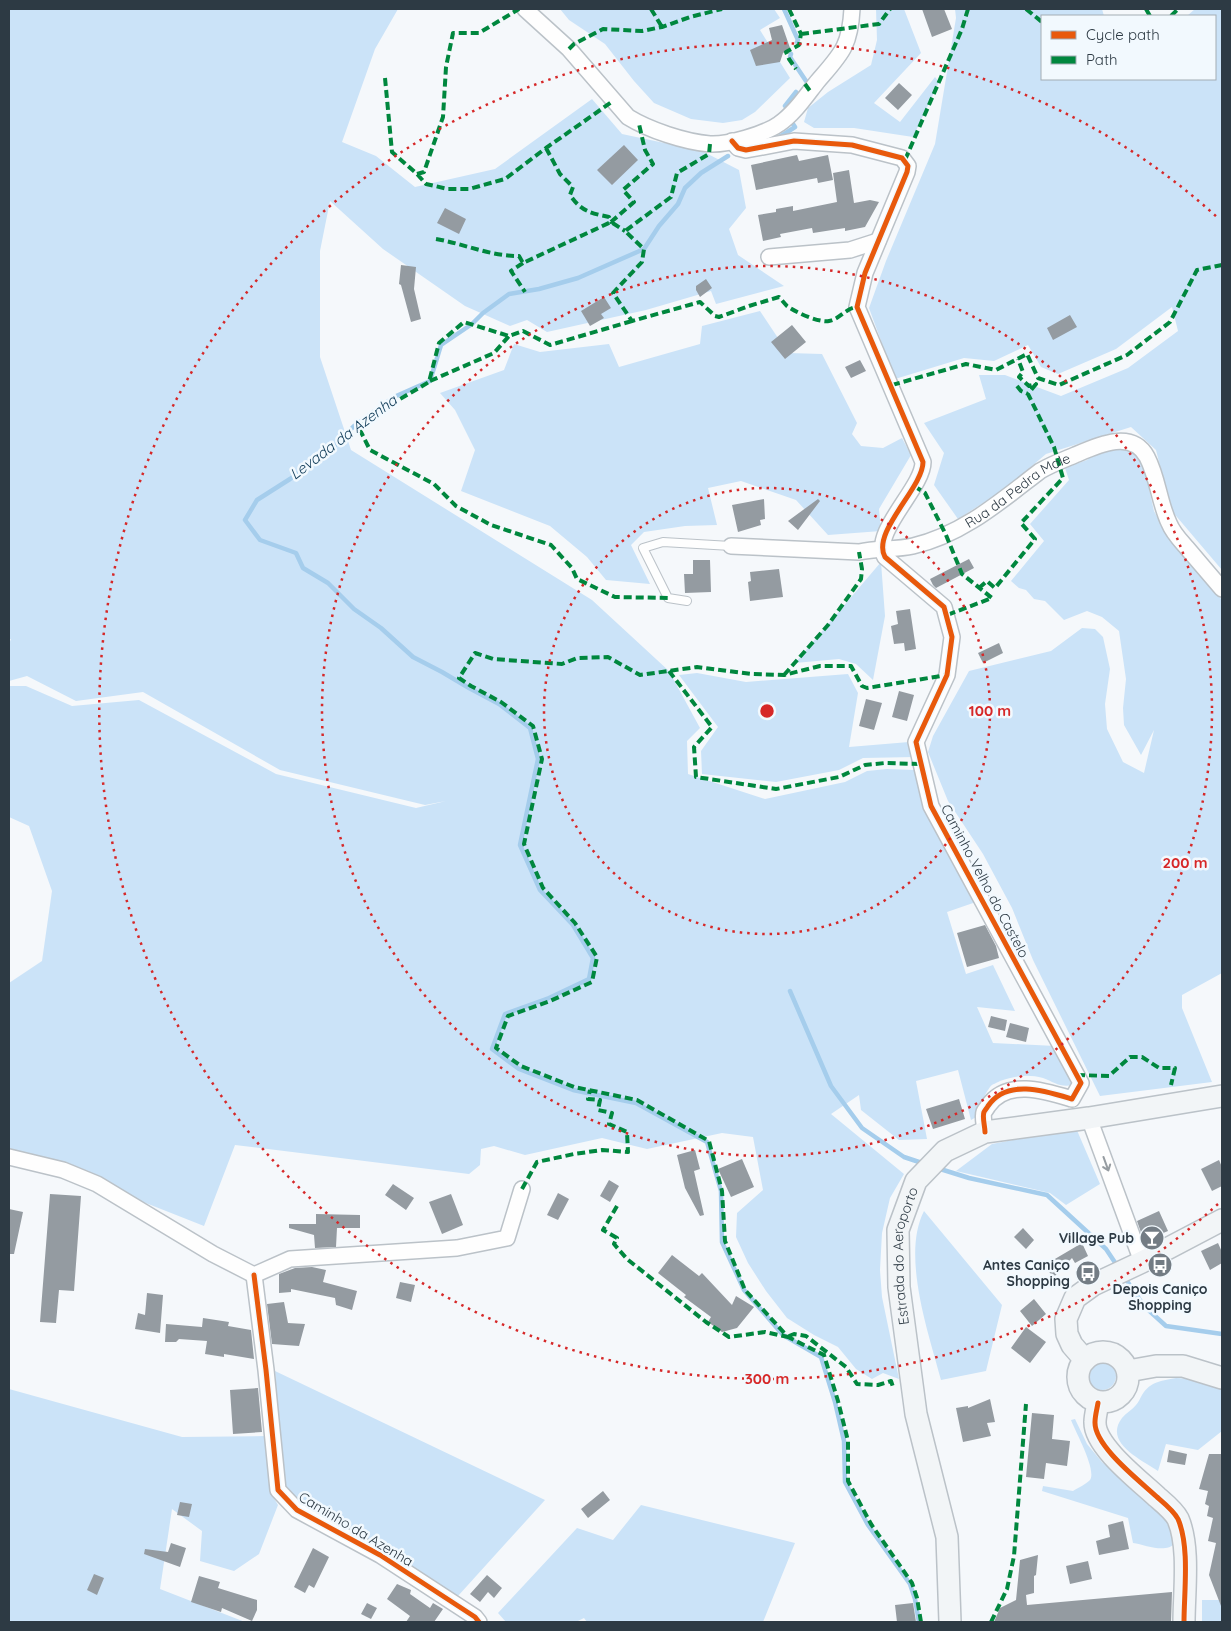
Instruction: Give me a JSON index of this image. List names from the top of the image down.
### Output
{
  "streets": {
    "main road": ["Estrada do Aeroporto"],
    "street": ["Rua da Pedra Mole", "Caminho Velho do Castelo", "Caminho da Azenha"]
  },
  "crossings": [
    ["Rua da Pedra Mole", "Caminho Velho do Castelo"],
    ["Caminho Velho do Castelo", "Estrada do Aeroporto"]
  ],
  "water": ["Levada da Azenha"],
  "places": {
    "bar": ["Village Pub"],
    "bus stop": ["Depois Caniço Shopping", "Antes Caniço Shopping"]
  },
  "legend": ["Cycle path", "Path"],
  "rings": ["100 m", "200 m", "300 m"]
}
